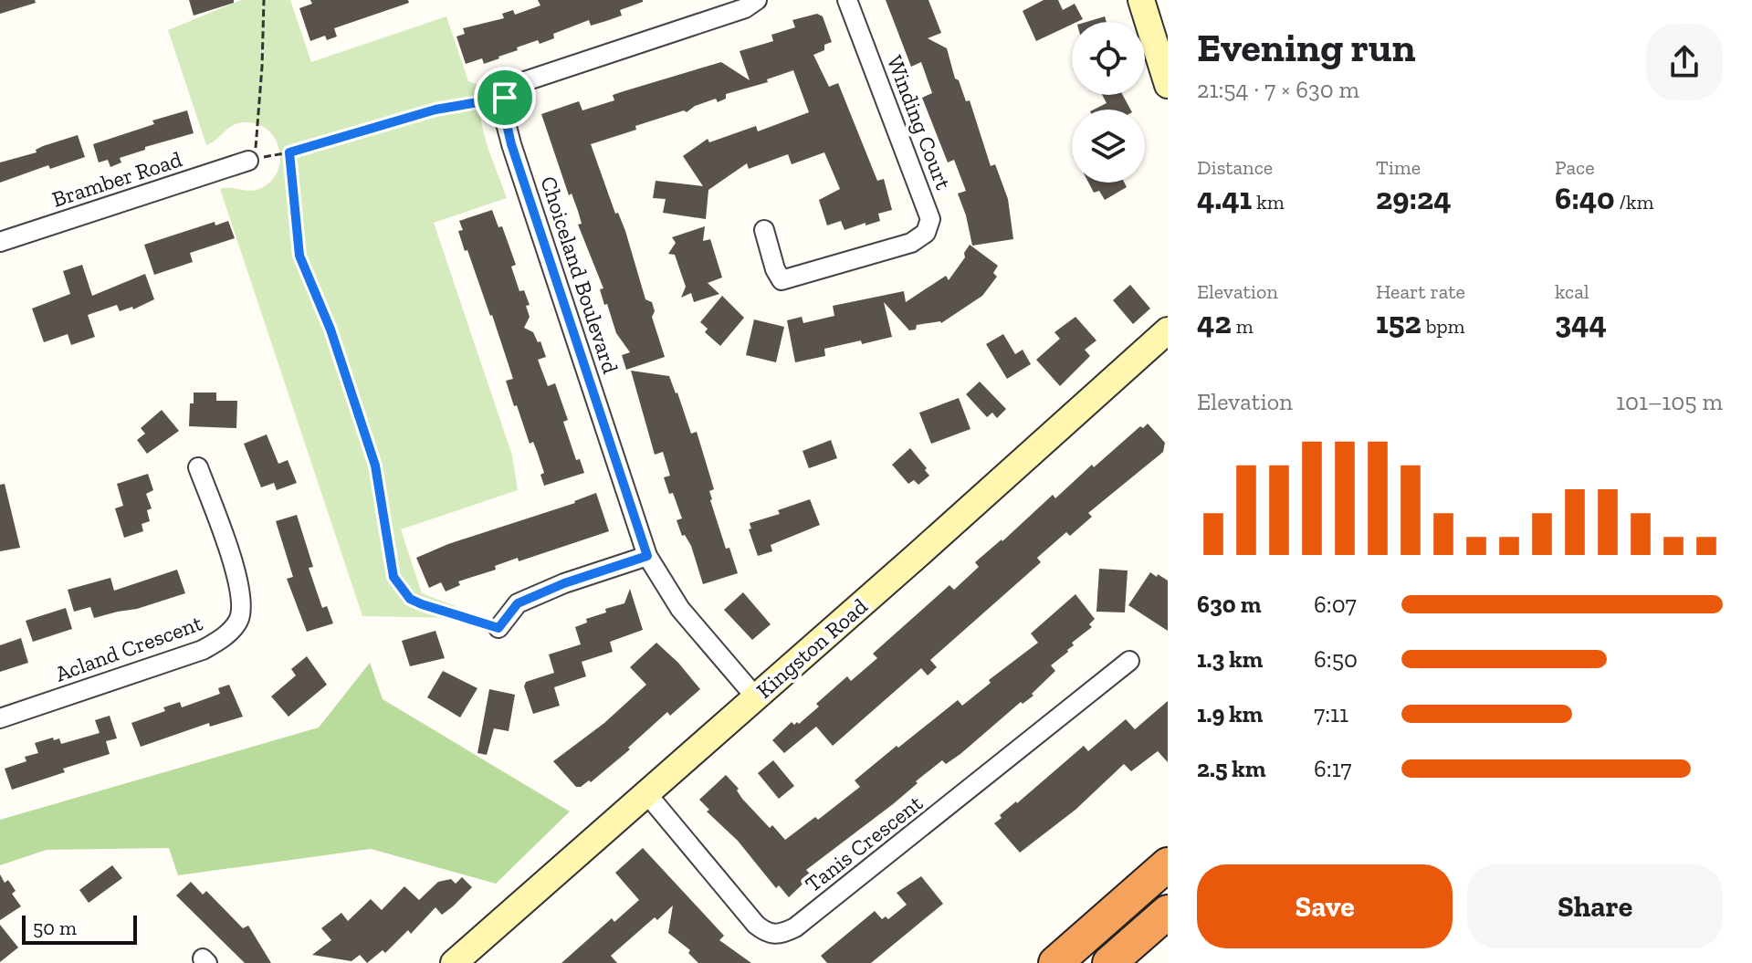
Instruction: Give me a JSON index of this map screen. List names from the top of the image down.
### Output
{
  "streets": {
    "street": [
      "Winding Court",
      "Bramber Road",
      "Choiceland Boulevard",
      "Acland Crescent",
      "Kingston Road",
      "Tanis Crescent"
    ]
  },
  "crossings": [
    ["Choiceland Boulevard", "Kingston Road"],
    ["Kingston Road", "Tanis Crescent"]
  ],
  "scale_bar": "50 m",
  "page": {
    "heading": ["Evening run", "21:54 · 7 × 630 m"],
    "stats": [
      ["Distance", "4.41 km"],
      ["Time", "29:24"],
      ["Pace", "6:40 /km"],
      ["Elevation", "42 m"],
      ["Heart rate", "152 bpm"],
      ["kcal", "344"]
    ],
    "chart": ["Elevation", "101–105 m"],
    "list": [
      {
        "name": "630 m",
        "note": "6:07"
      },
      {
        "name": "1.3 km",
        "note": "6:50"
      },
      {
        "name": "1.9 km",
        "note": "7:11"
      },
      {
        "name": "2.5 km",
        "note": "6:17"
      }
    ],
    "buttons": ["Save", "Share"],
    "scale": "50 m"
  }
}
